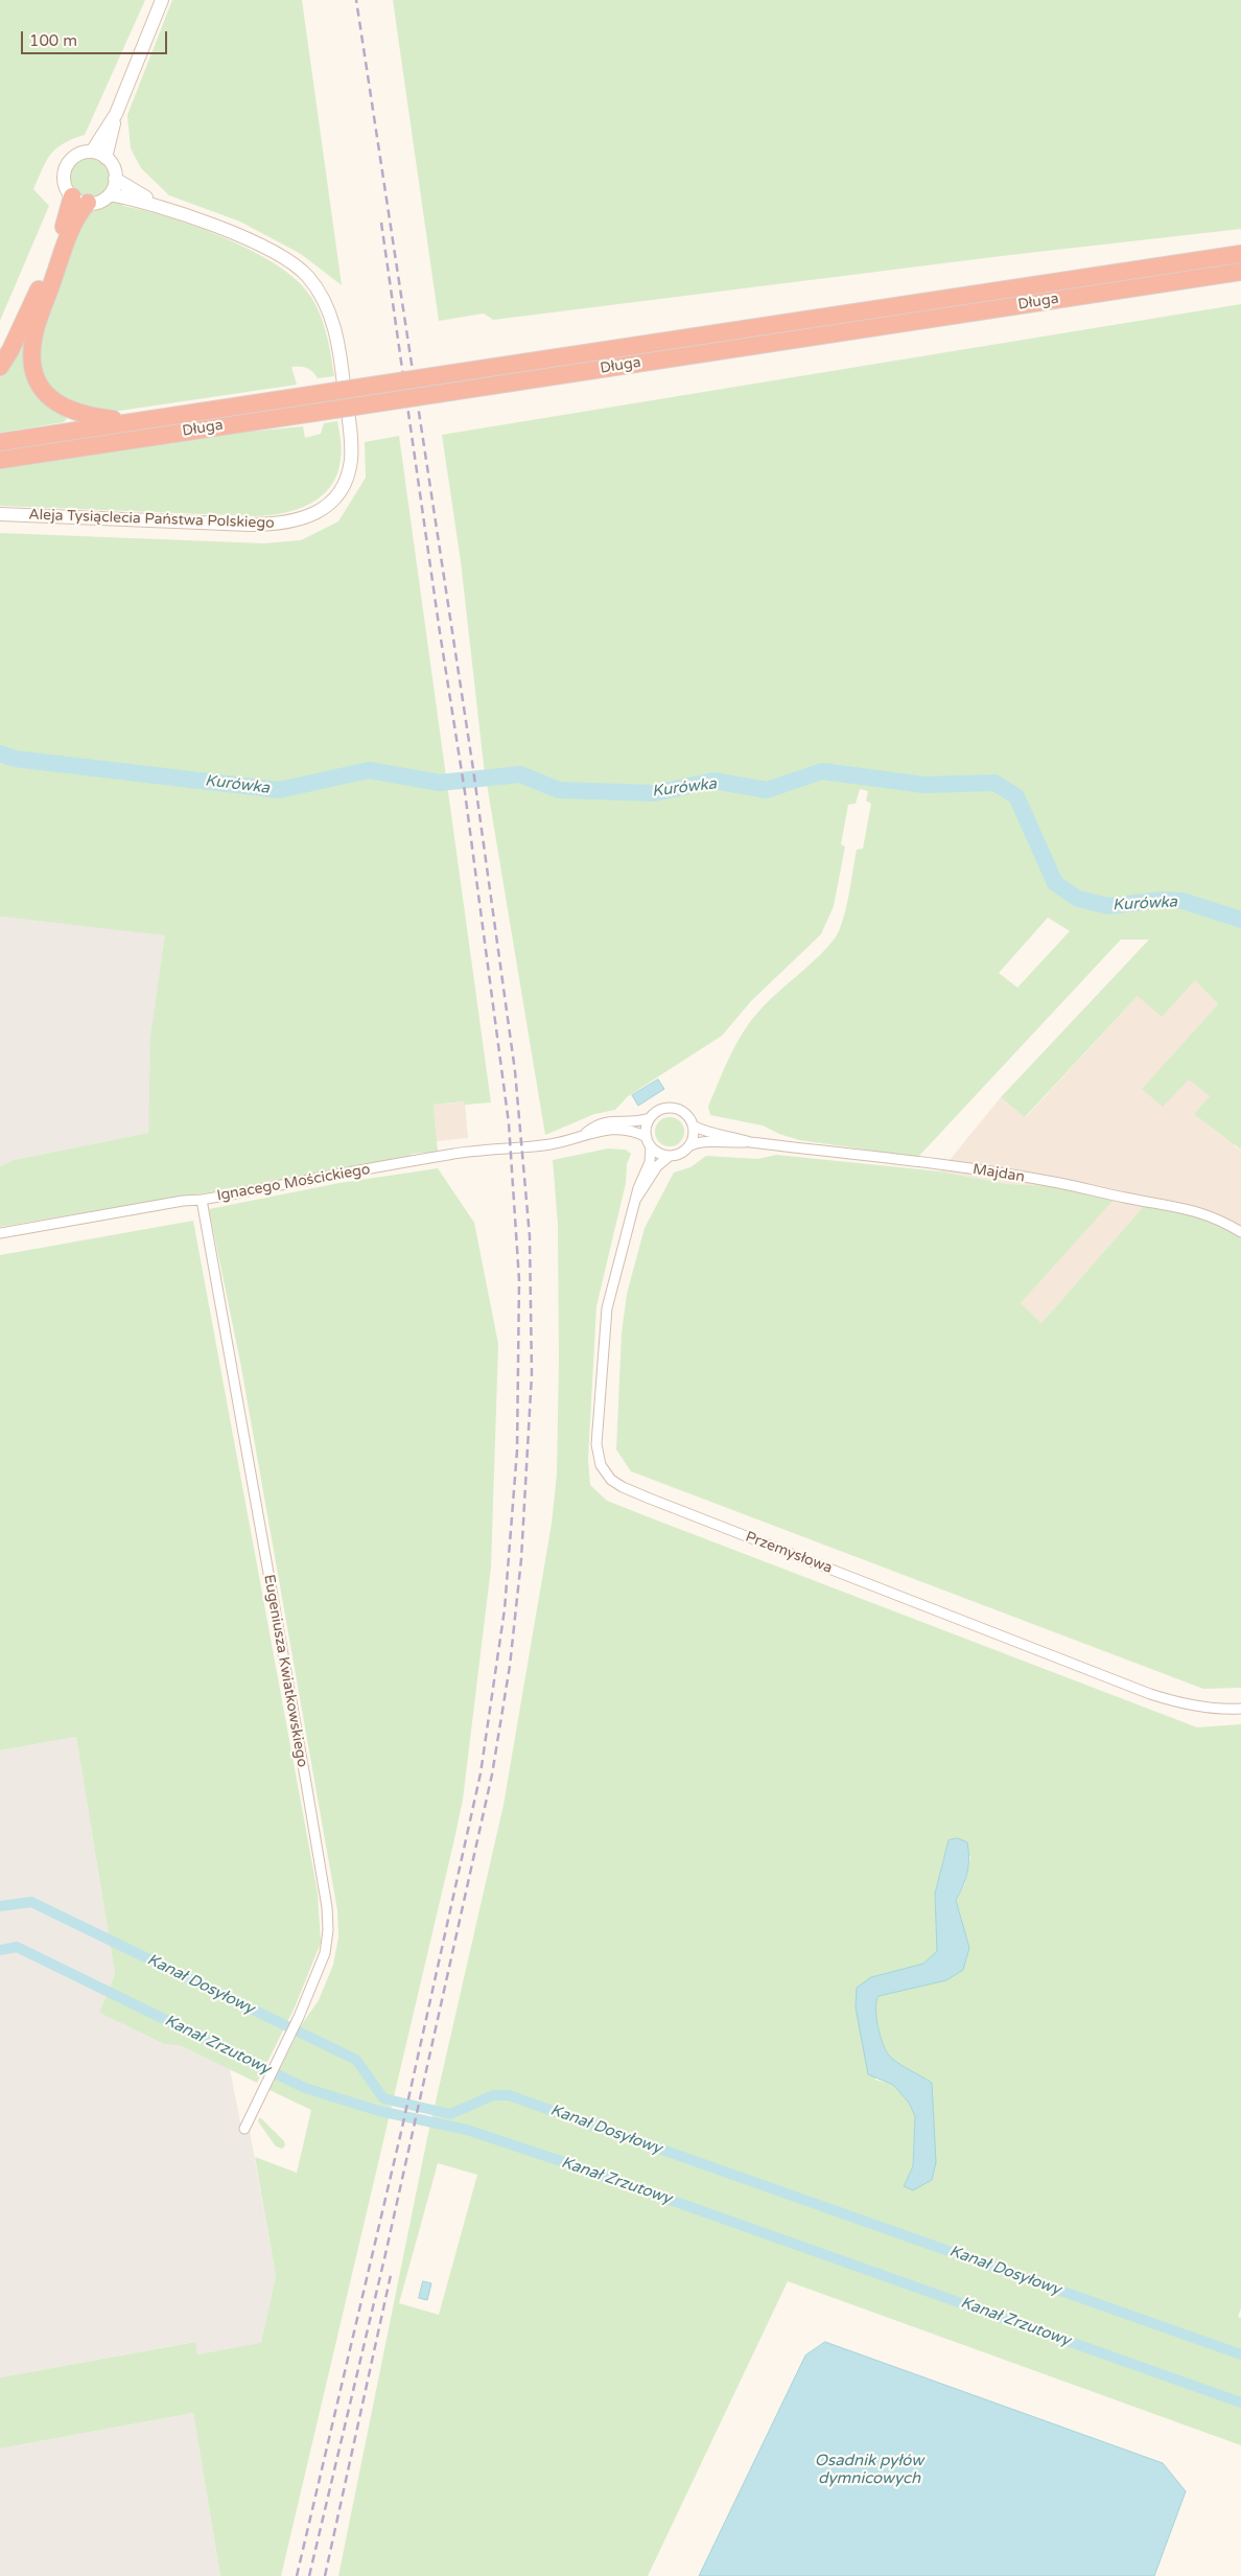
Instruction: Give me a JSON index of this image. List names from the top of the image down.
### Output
{
  "streets": {
    "highway": ["Długa"],
    "street": [
      "Aleja Tysiąclecia Państwa Polskiego",
      "Majdan",
      "Ignacego Mościckiego",
      "Przemysłowa",
      "Eugeniusza Kwiatkowskiego"
    ]
  },
  "crossings": [
    ["Majdan", "Ignacego Mościckiego"],
    ["Majdan", "Przemysłowa"],
    ["Ignacego Mościckiego", "Przemysłowa"],
    ["Ignacego Mościckiego", "Eugeniusza Kwiatkowskiego"]
  ],
  "water": [
    "Kurówka",
    "Kanał Dosyłowy",
    "Kanał Zrzutowy",
    "Osadnik pyłów dymnicowych"
  ],
  "scale_bar": "100 m"
}
